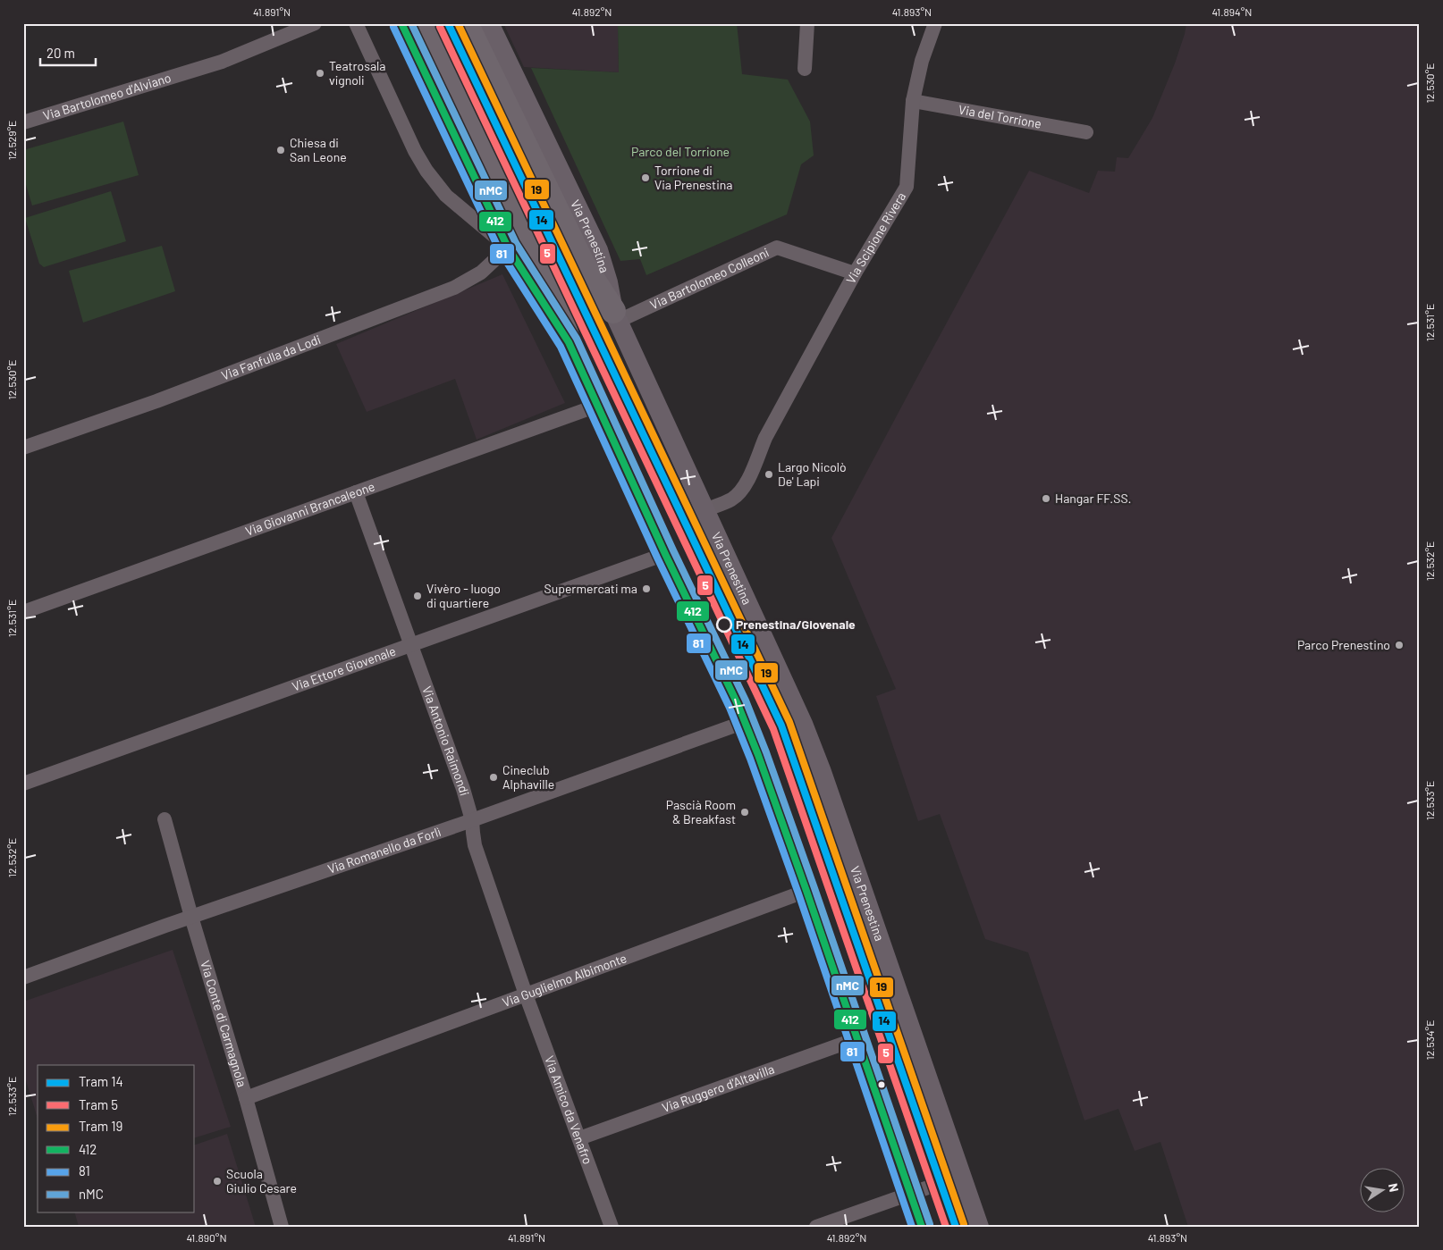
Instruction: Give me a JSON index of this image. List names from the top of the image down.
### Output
{
  "streets": {
    "main road": ["Via Prenestina"],
    "street": [
      "Via Bartolomeo d'Alviano",
      "Via del Torrione",
      "Via Scipione Rivera",
      "Via Bartolomeo Colleoni",
      "Via Fanfulla da Lodi",
      "Via Giovanni Brancaleone",
      "Via Ettore Giovenale",
      "Via Antonio Raimondi",
      "Via Romanello da Forlì",
      "Via Guglielmo Albimonte",
      "Via Conte di Carmagnola",
      "Via Ruggero d'Altavilla",
      "Via Amico da Venafro"
    ]
  },
  "crossings": [
    ["Via del Torrione", "Via Scipione Rivera"],
    ["Via Prenestina", "Via Scipione Rivera"],
    ["Via Prenestina", "Via Bartolomeo Colleoni"],
    ["Via Scipione Rivera", "Via Bartolomeo Colleoni"],
    ["Via Giovanni Brancaleone", "Via Antonio Raimondi"],
    ["Via Ettore Giovenale", "Via Antonio Raimondi"],
    ["Via Antonio Raimondi", "Via Romanello da Forlì"],
    ["Via Antonio Raimondi", "Via Guglielmo Albimonte"],
    ["Via Antonio Raimondi", "Via Amico da Venafro"],
    ["Via Romanello da Forlì", "Via Conte di Carmagnola"],
    ["Via Guglielmo Albimonte", "Via Conte di Carmagnola"],
    ["Via Guglielmo Albimonte", "Via Amico da Venafro"],
    ["Via Ruggero d'Altavilla", "Via Amico da Venafro"]
  ],
  "parks": ["Parco del Torrione"],
  "places": [
    "Teatrosala vignoli",
    "Chiesa di San Leone",
    "Torrione di Via Prenestina",
    "Largo Nicolò De' Lapi",
    "Hangar FF.SS.",
    "Supermercati ma",
    "Vivèro - luogo di quartiere",
    "Prenestina/Giovenale",
    "Parco Prenestino",
    "Cineclub Alphaville",
    "Pascià Room & Breakfast",
    "Scuola Giulio Cesare"
  ],
  "lines": [
    "tram line 14",
    "tram line 19",
    "transit line 412",
    "transit line nMC",
    "tram line 5",
    "transit line 81"
  ],
  "legend": [
    "Tram 14",
    "Tram 5",
    "Tram 19",
    "412",
    "81",
    "nMC"
  ],
  "scale_bar": "20 m",
  "north": "right",
  "coordinates": [
    "41.891°N",
    "41.892°N",
    "41.893°N",
    "41.894°N",
    "12.530°E",
    "12.529°E",
    "12.531°E",
    "12.532°E",
    "12.533°E",
    "12.534°E",
    "41.890°N"
  ]
}
